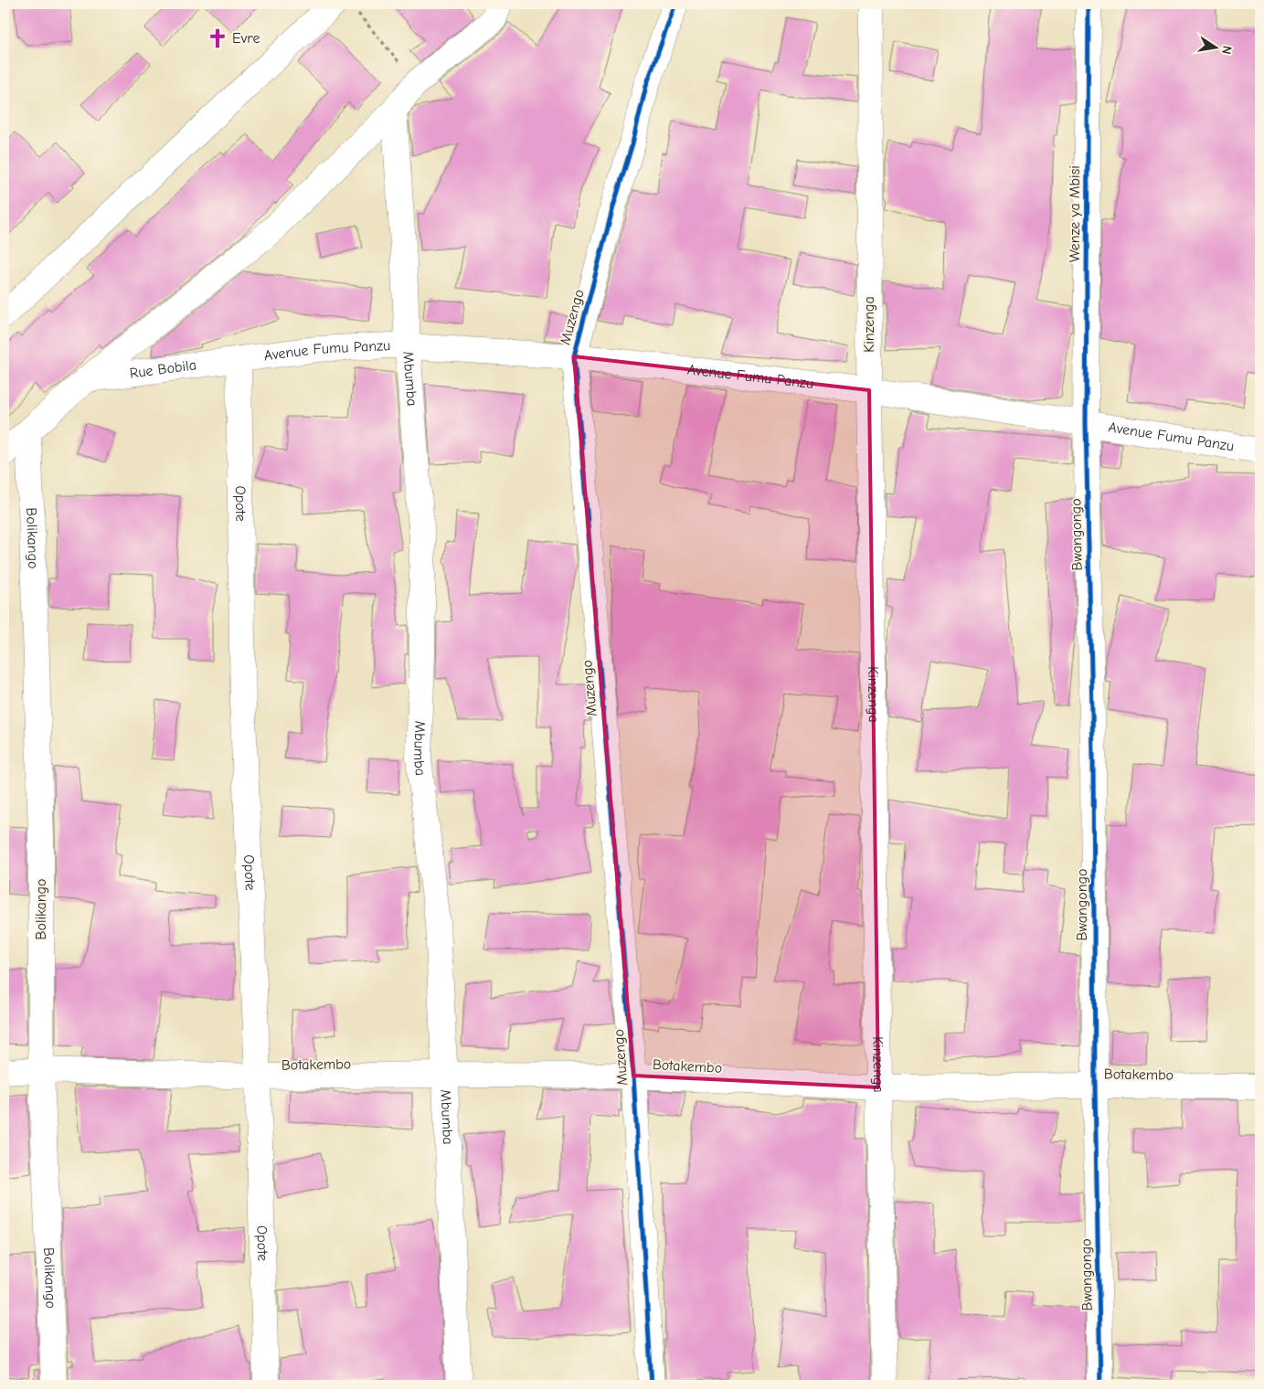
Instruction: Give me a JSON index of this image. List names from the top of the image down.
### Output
{
  "streets": {
    "street": [
      "Wenze ya Mbisi",
      "Muzengo",
      "Kinzenga",
      "Avenue Fumu Panzu",
      "Rue Bobila",
      "Mbumba",
      "Opote",
      "Bwangongo",
      "Bolikango",
      "Botakembo"
    ]
  },
  "crossings": [
    ["Wenze ya Mbisi", "Avenue Fumu Panzu"],
    ["Wenze ya Mbisi", "Bwangongo"],
    ["Muzengo", "Avenue Fumu Panzu"],
    ["Muzengo", "Botakembo"],
    ["Kinzenga", "Avenue Fumu Panzu"],
    ["Kinzenga", "Botakembo"],
    ["Avenue Fumu Panzu", "Rue Bobila"],
    ["Avenue Fumu Panzu", "Mbumba"],
    ["Avenue Fumu Panzu", "Opote"],
    ["Avenue Fumu Panzu", "Bwangongo"],
    ["Rue Bobila", "Opote"],
    ["Mbumba", "Botakembo"],
    ["Opote", "Botakembo"],
    ["Bwangongo", "Botakembo"],
    ["Bolikango", "Botakembo"]
  ],
  "places": {
    "church": ["Evre"]
  },
  "north": "right"
}
